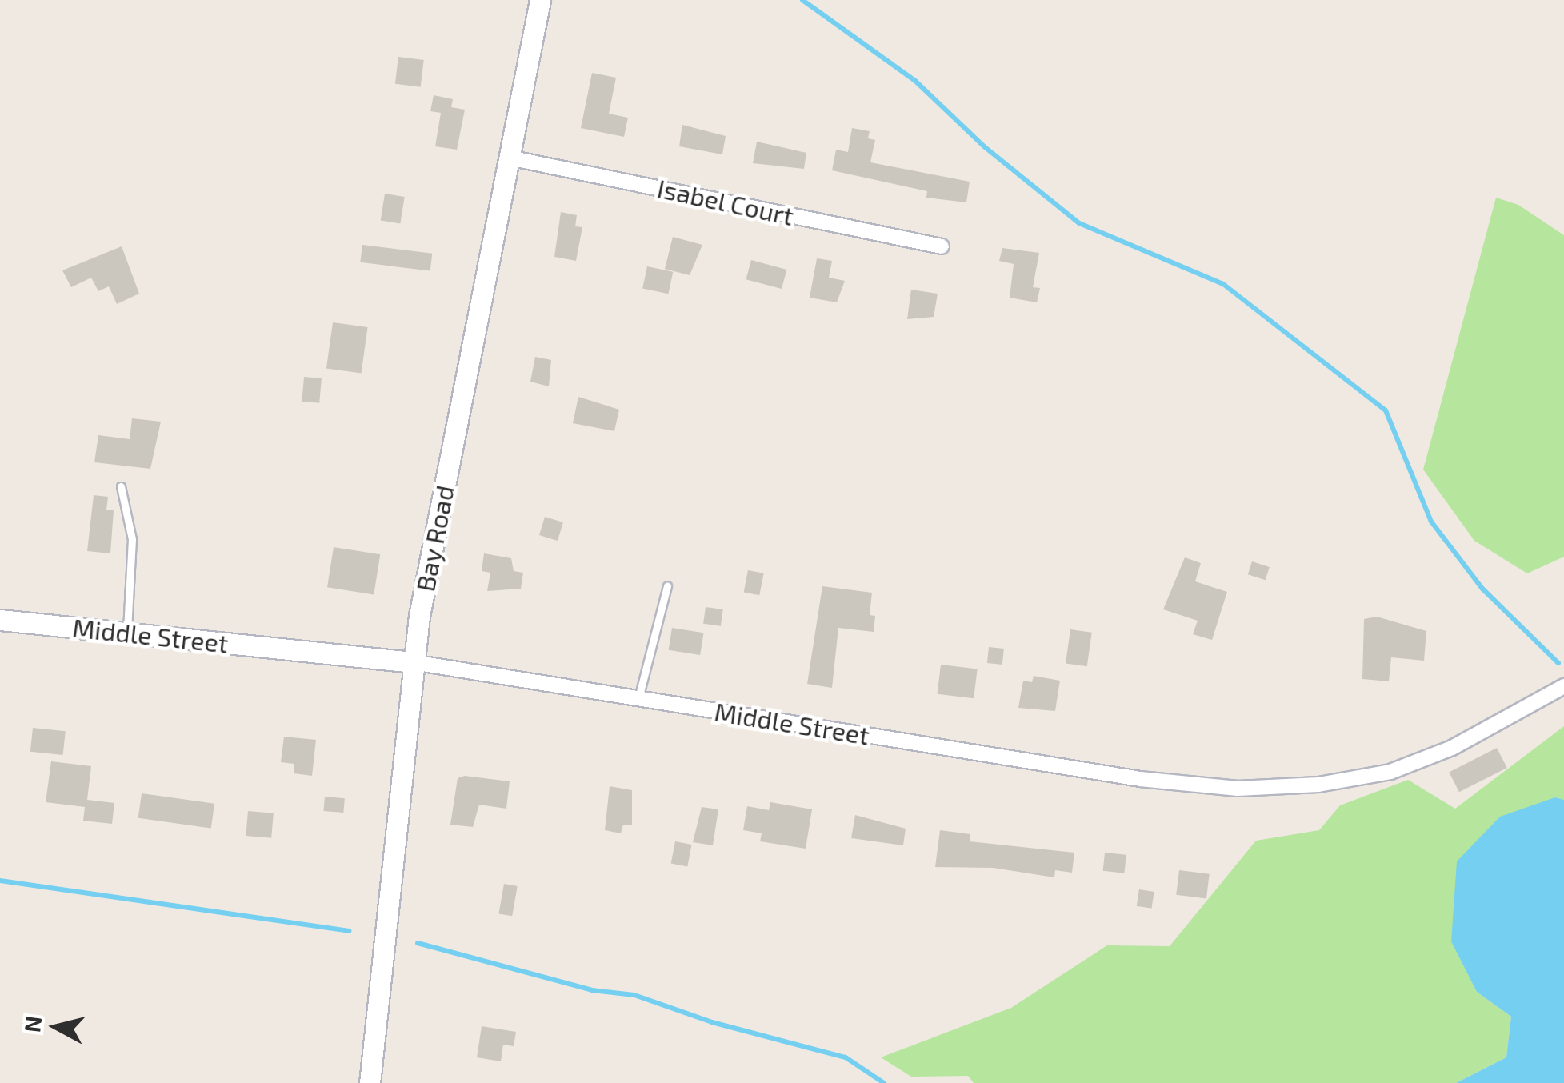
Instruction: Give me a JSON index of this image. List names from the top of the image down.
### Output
{
  "streets": {
    "main road": ["Bay Road", "Middle Street"],
    "street": ["Isabel Court"]
  },
  "crossings": [
    ["Isabel Court", "Bay Road"],
    ["Bay Road", "Middle Street"]
  ],
  "north": "left"
}
